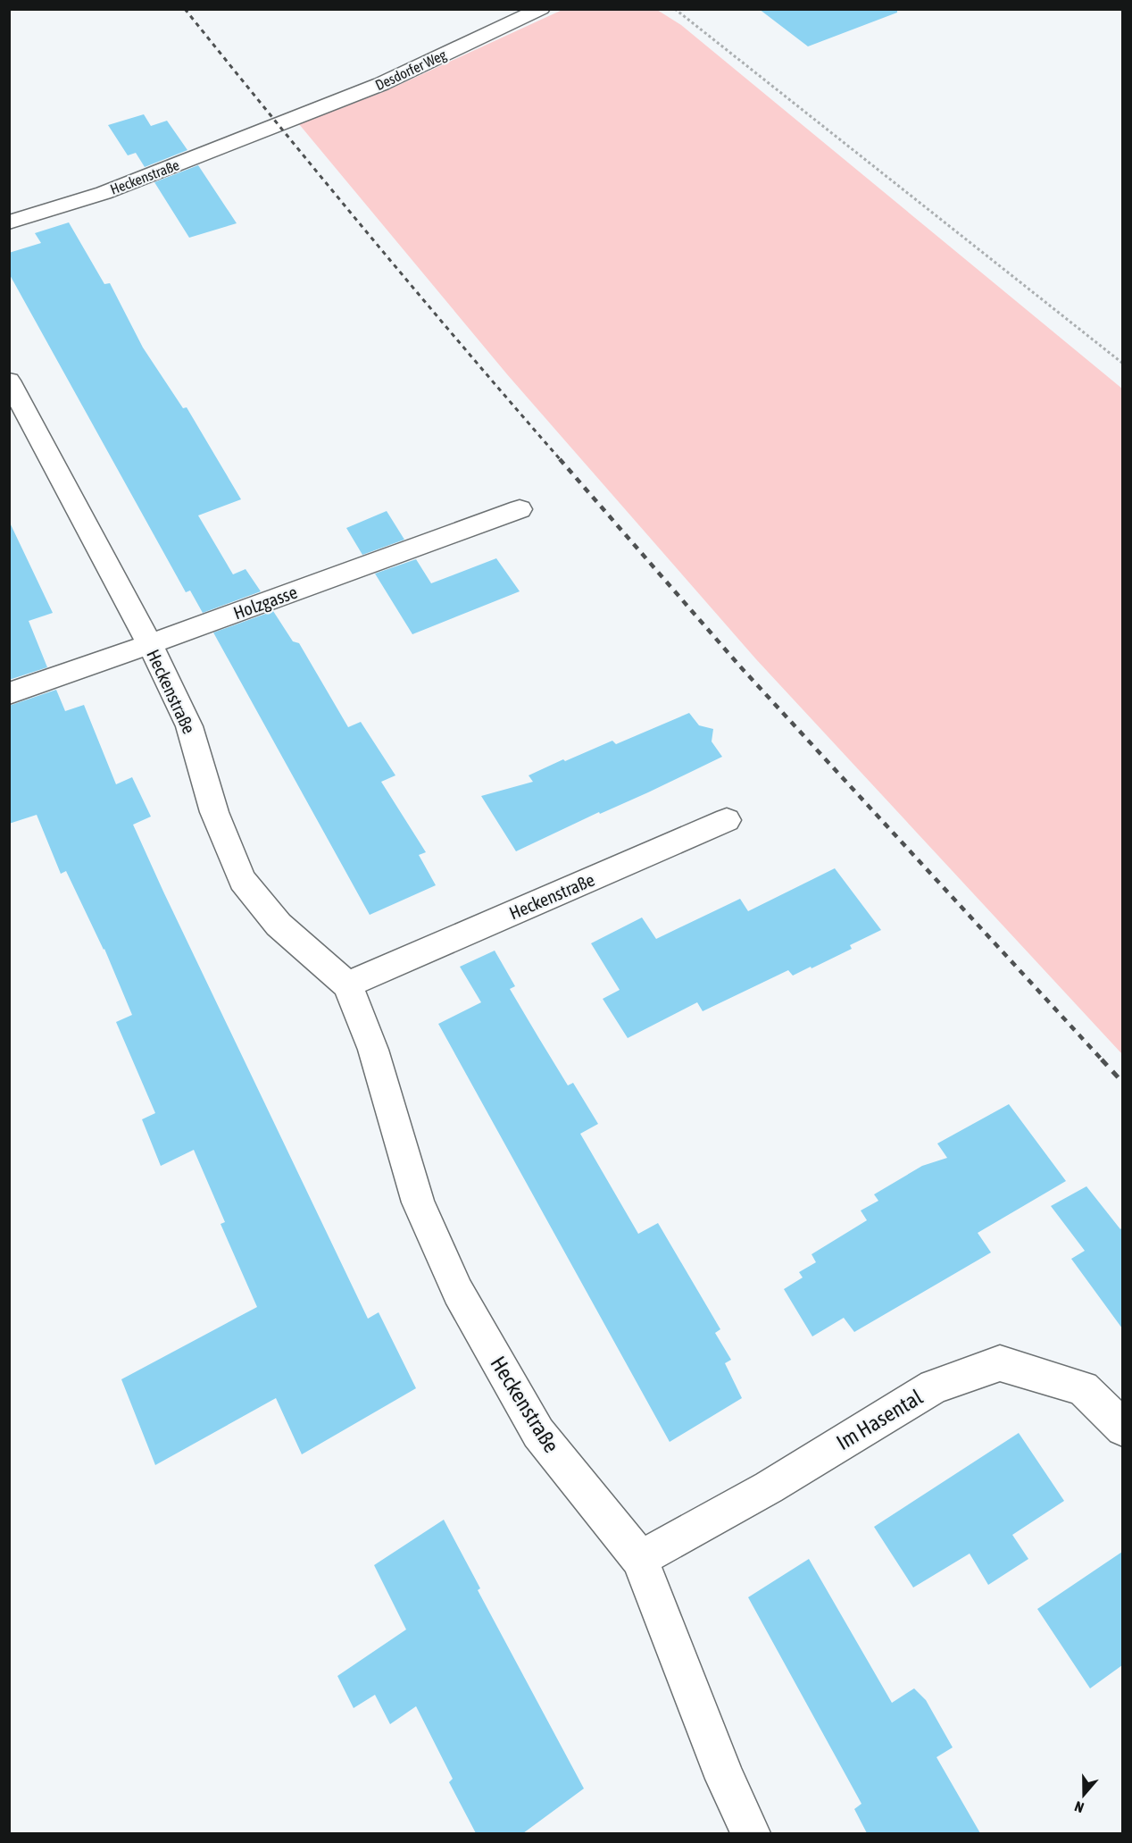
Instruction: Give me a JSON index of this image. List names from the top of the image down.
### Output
{
  "streets": {
    "street": [
      "Desdorfer Weg",
      "Heckenstraße",
      "Holzgasse",
      "Im Hasental"
    ]
  },
  "crossings": [
    ["Desdorfer Weg", "Heckenstraße"],
    ["Heckenstraße", "Holzgasse"],
    ["Heckenstraße", "Im Hasental"]
  ],
  "north": "bottom"
}
